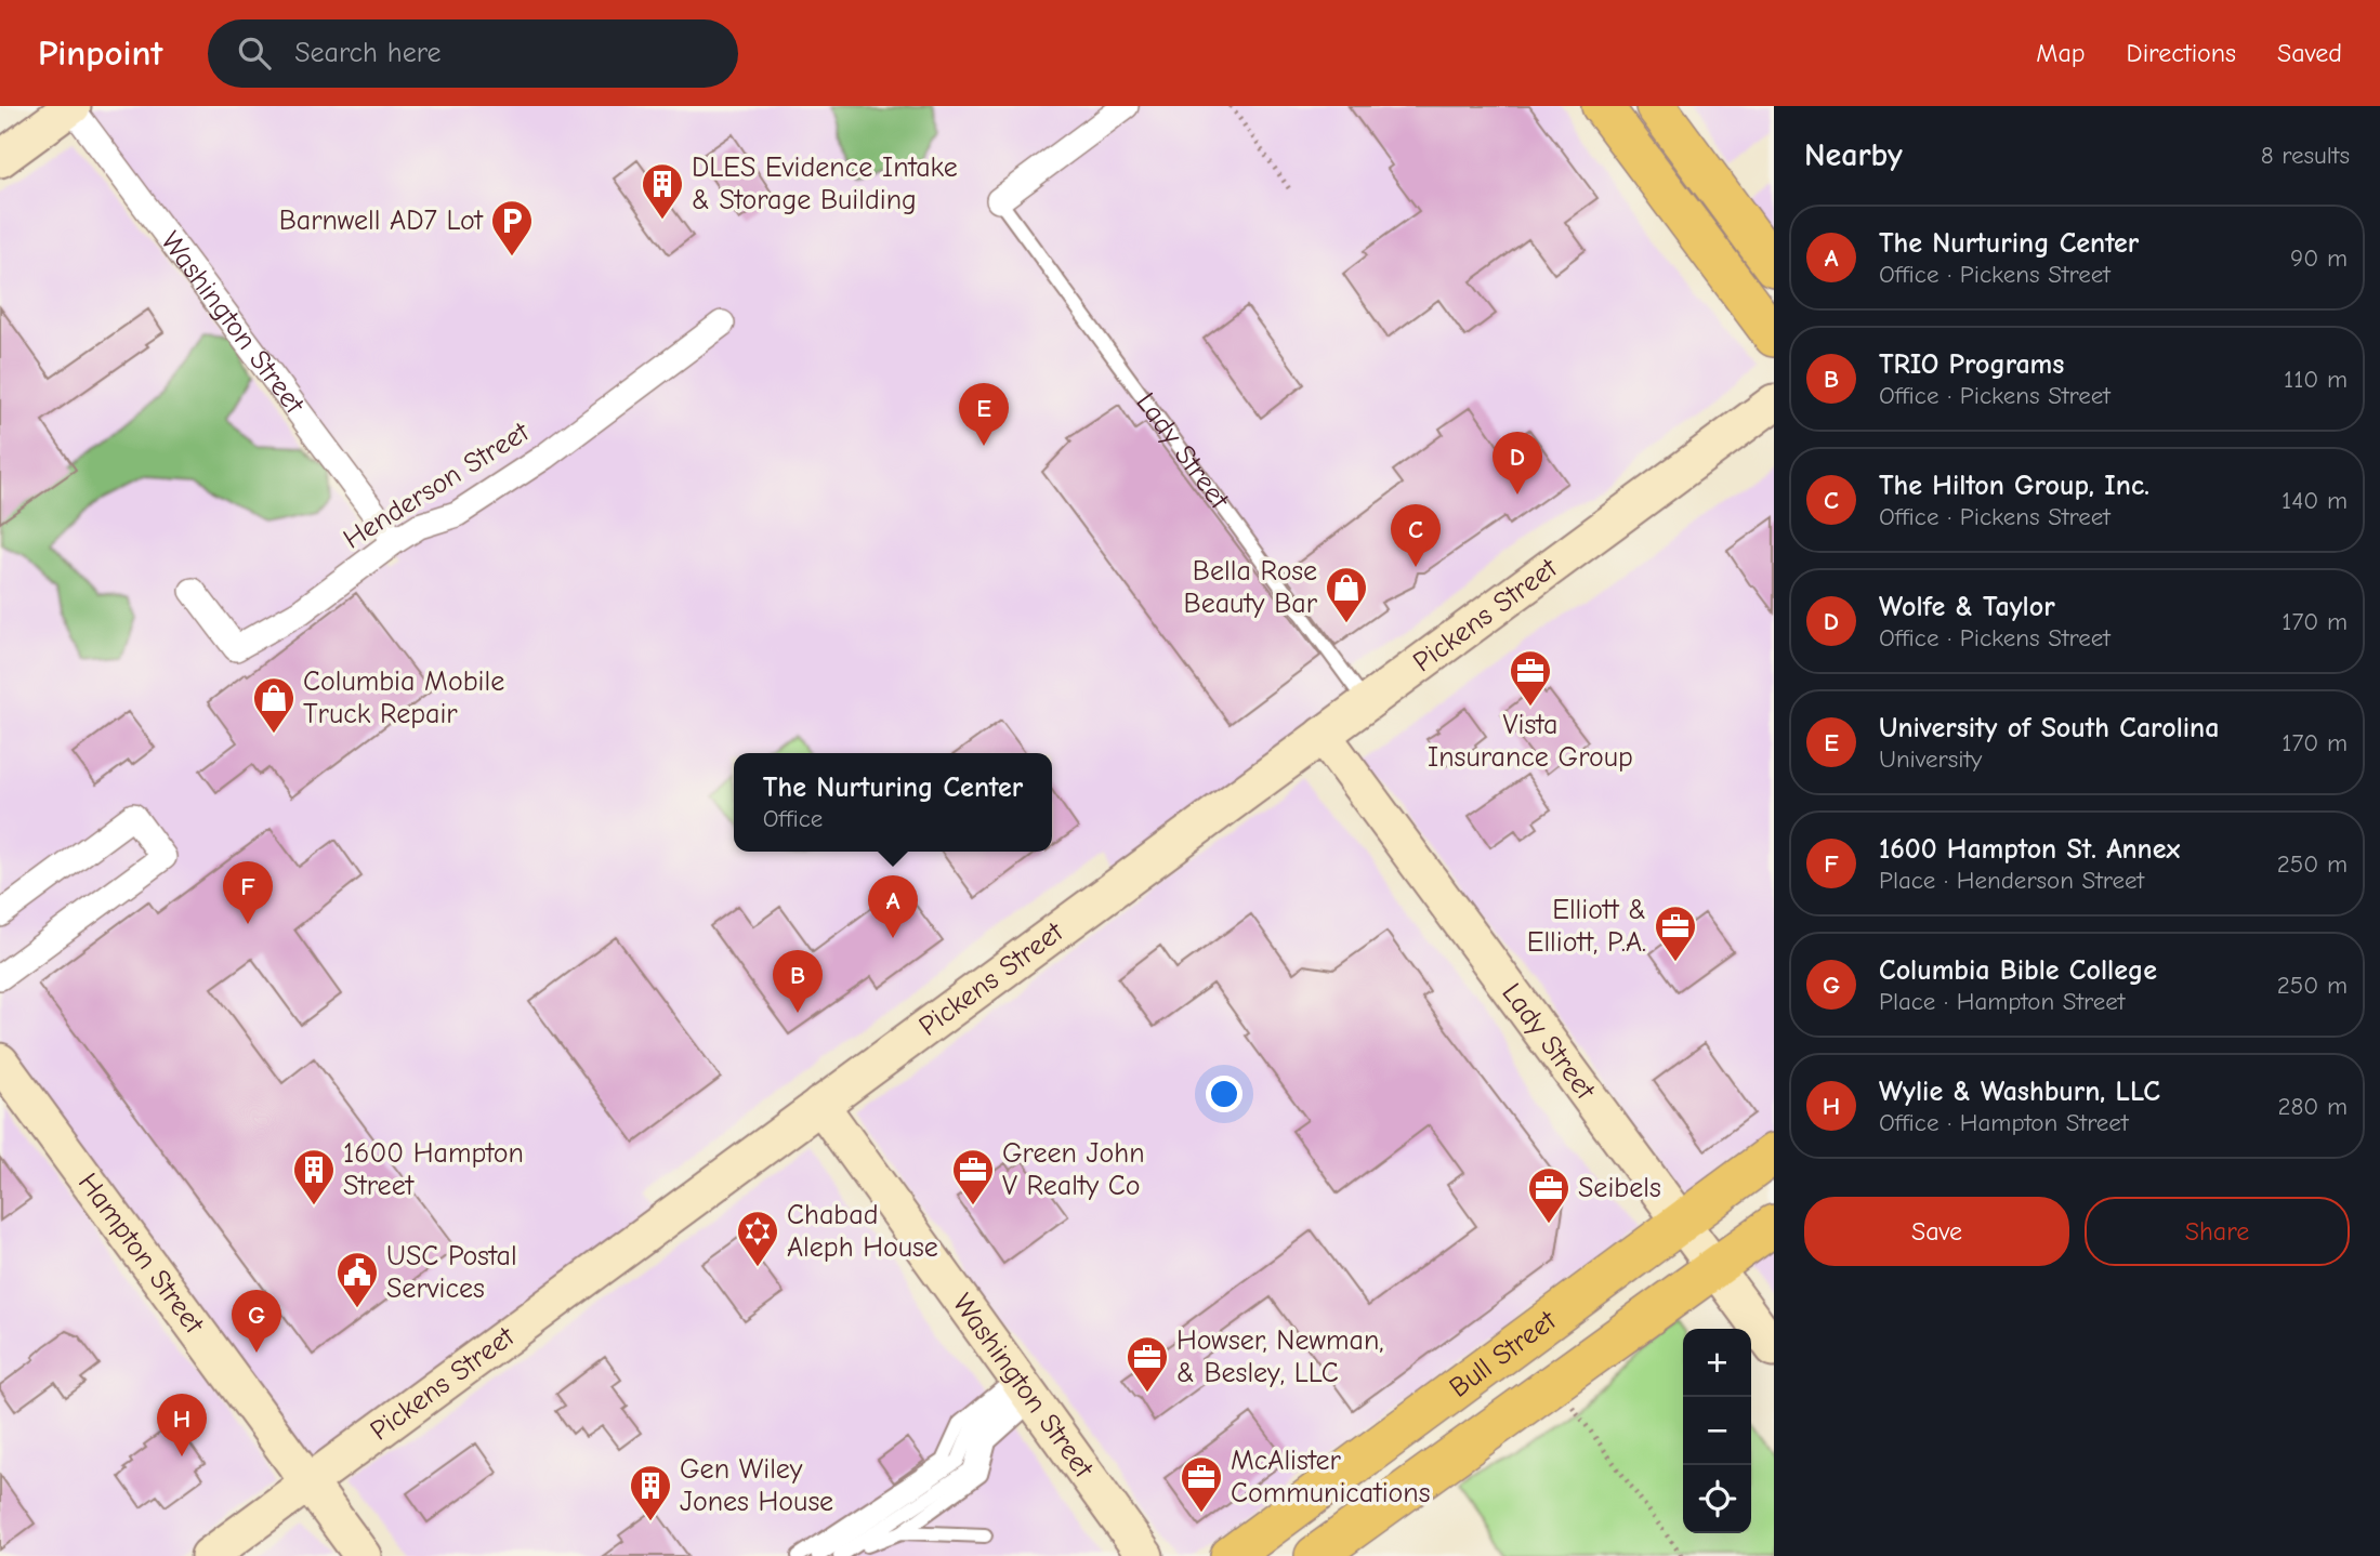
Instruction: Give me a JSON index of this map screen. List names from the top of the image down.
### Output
{
  "streets": {
    "main road": ["Bull Street"],
    "street": [
      "Washington Street",
      "Lady Street",
      "Henderson Street",
      "Pickens Street",
      "Hampton Street"
    ]
  },
  "crossings": [
    ["Washington Street", "Henderson Street"],
    ["Washington Street", "Pickens Street"],
    ["Lady Street", "Pickens Street"],
    ["Lady Street", "Bull Street"],
    ["Pickens Street", "Hampton Street"]
  ],
  "places": {
    "building": ["DLES Evidence Intake & Storage Building", "1600 Hampton Street", "Gen Wiley Jones House"],
    "parking": ["Barnwell AD7 Lot"],
    "shop": ["Bella Rose Beauty Bar", "Columbia Mobile Truck Repair"],
    "office": [
      "Vista Insurance Group",
      "Elliott & Elliott, P.A.",
      "Green John V Realty Co",
      "Seibels",
      "Howser, Newman, & Besley, LLC",
      "McAlister Communications"
    ],
    "synagogue": ["Chabad Aleph House"],
    "public building": ["USC Postal Services"]
  },
  "page": {
    "header": "Pinpoint",
    "search": "Search here",
    "nav": ["Map", "Directions", "Saved"],
    "heading": ["Nearby", "8 results"],
    "list": [
      {
        "mark": "A",
        "name": "The Nurturing Center",
        "note": "Office · Pickens Street",
        "value": "90 m"
      },
      {
        "mark": "B",
        "name": "TRIO Programs",
        "note": "Office · Pickens Street",
        "value": "110 m"
      },
      {
        "mark": "C",
        "name": "The Hilton Group, Inc.",
        "note": "Office · Pickens Street",
        "value": "140 m"
      },
      {
        "mark": "D",
        "name": "Wolfe & Taylor",
        "note": "Office · Pickens Street",
        "value": "170 m"
      },
      {
        "mark": "E",
        "name": "University of South Carolina",
        "note": "University",
        "value": "170 m"
      },
      {
        "mark": "F",
        "name": "1600 Hampton St. Annex",
        "note": "Place · Henderson Street",
        "value": "250 m"
      },
      {
        "mark": "G",
        "name": "Columbia Bible College",
        "note": "Place · Hampton Street",
        "value": "250 m"
      },
      {
        "mark": "H",
        "name": "Wylie & Washburn, LLC",
        "note": "Office · Hampton Street",
        "value": "280 m"
      }
    ],
    "pins": [
      "E",
      "D",
      "C",
      "F",
      "A",
      "B",
      "G",
      "H"
    ],
    "popup": ["The Nurturing Center", "Office"],
    "buttons": ["Save", "Share"],
    "map_buttons": ["+", "−"]
  }
}
